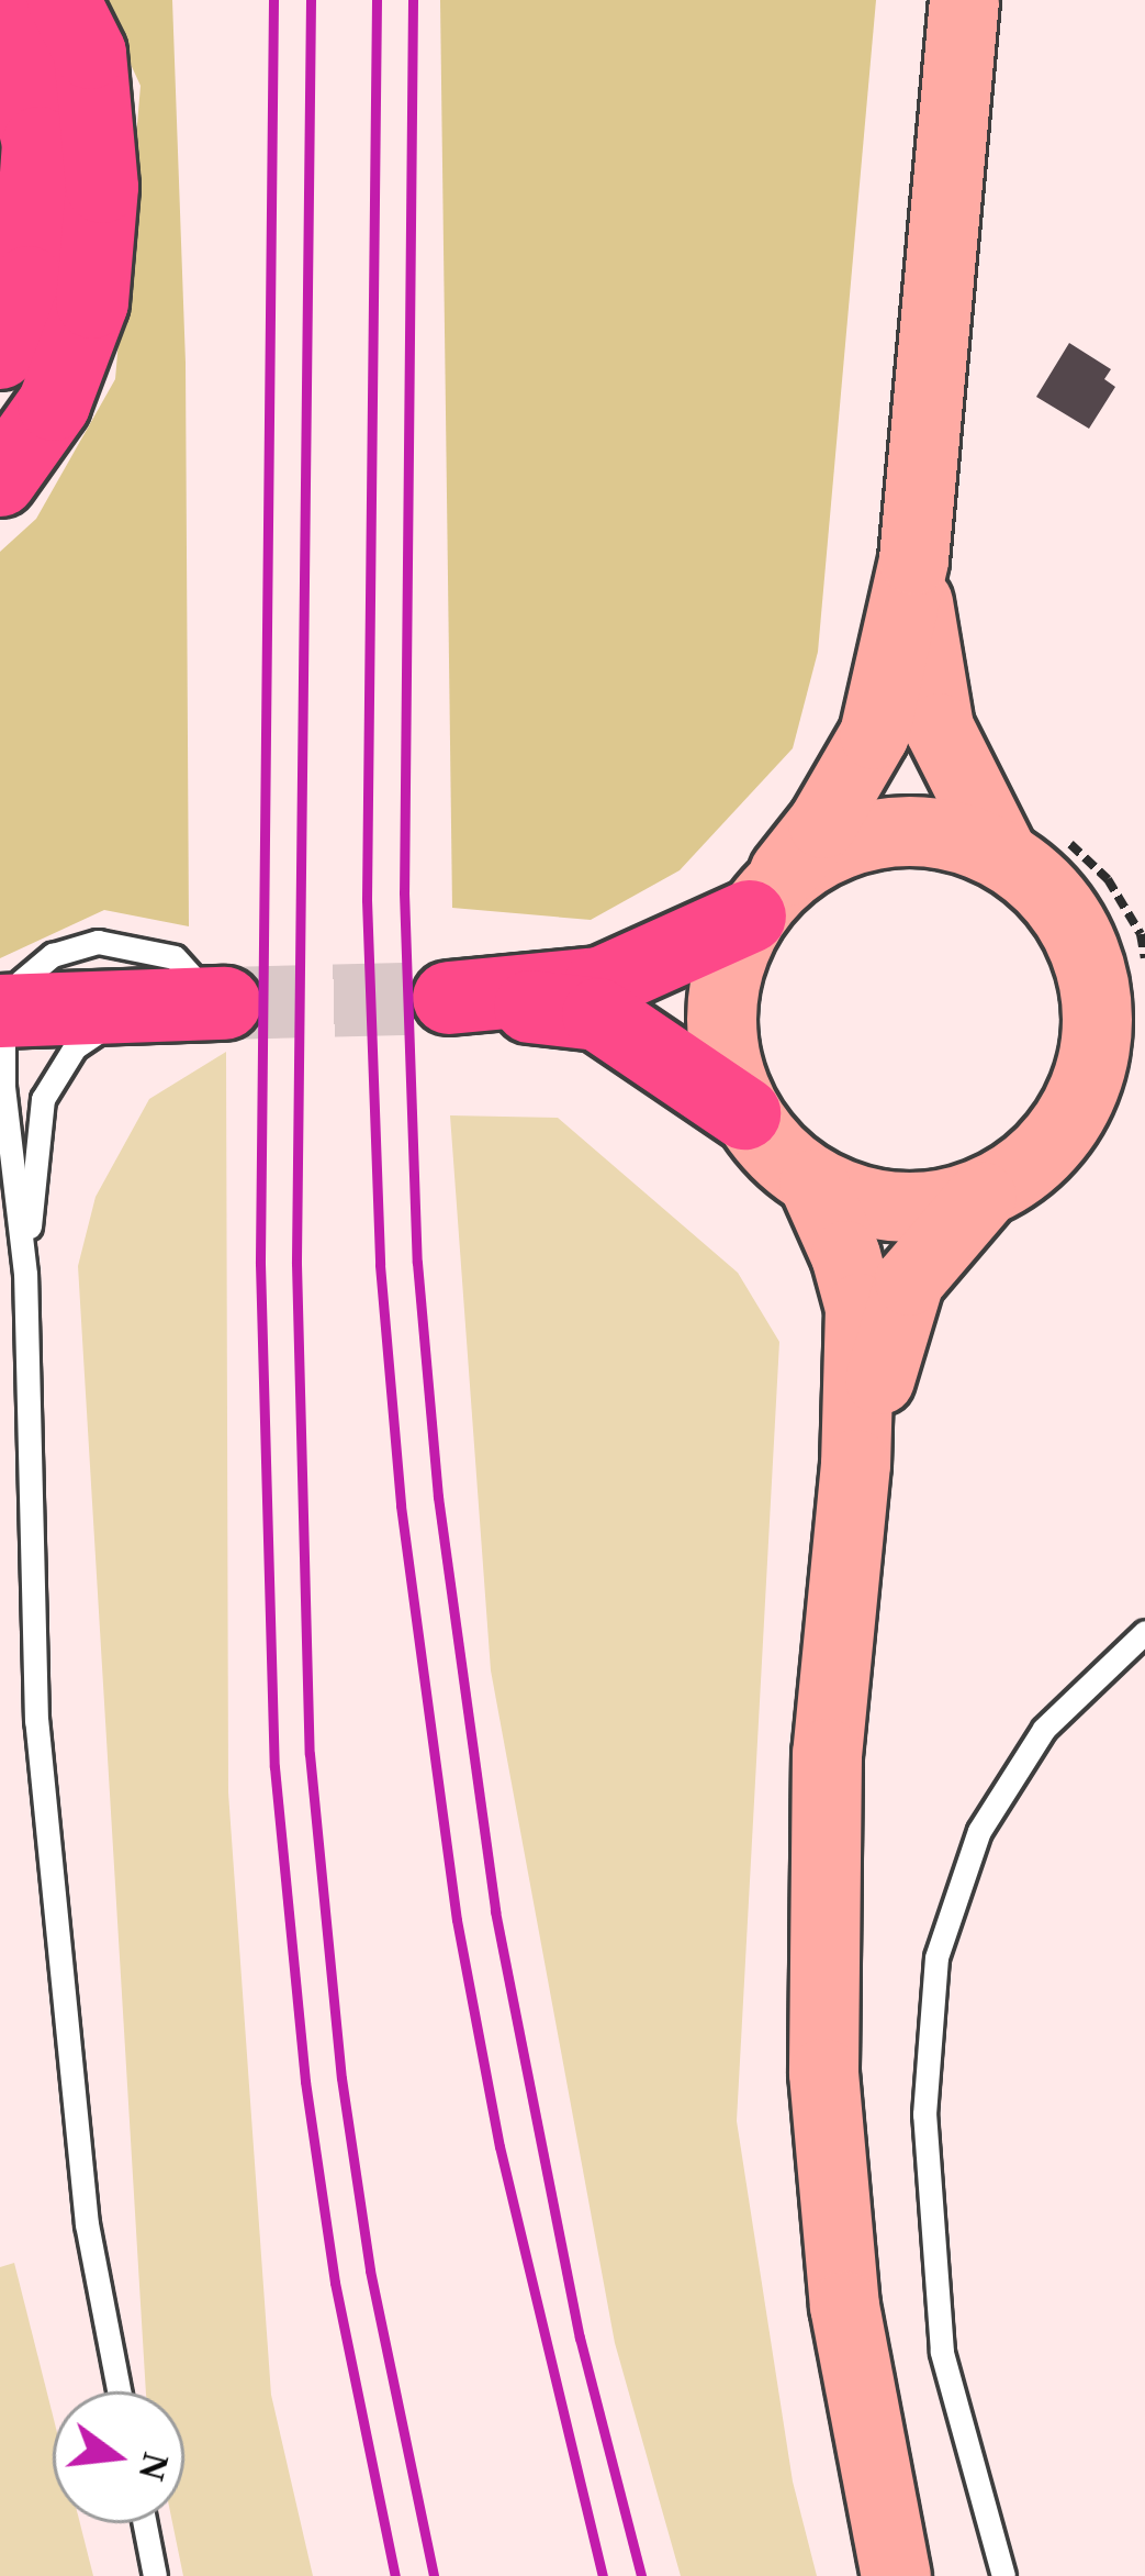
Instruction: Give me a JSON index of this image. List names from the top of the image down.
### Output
{
  "north": "right"
}
